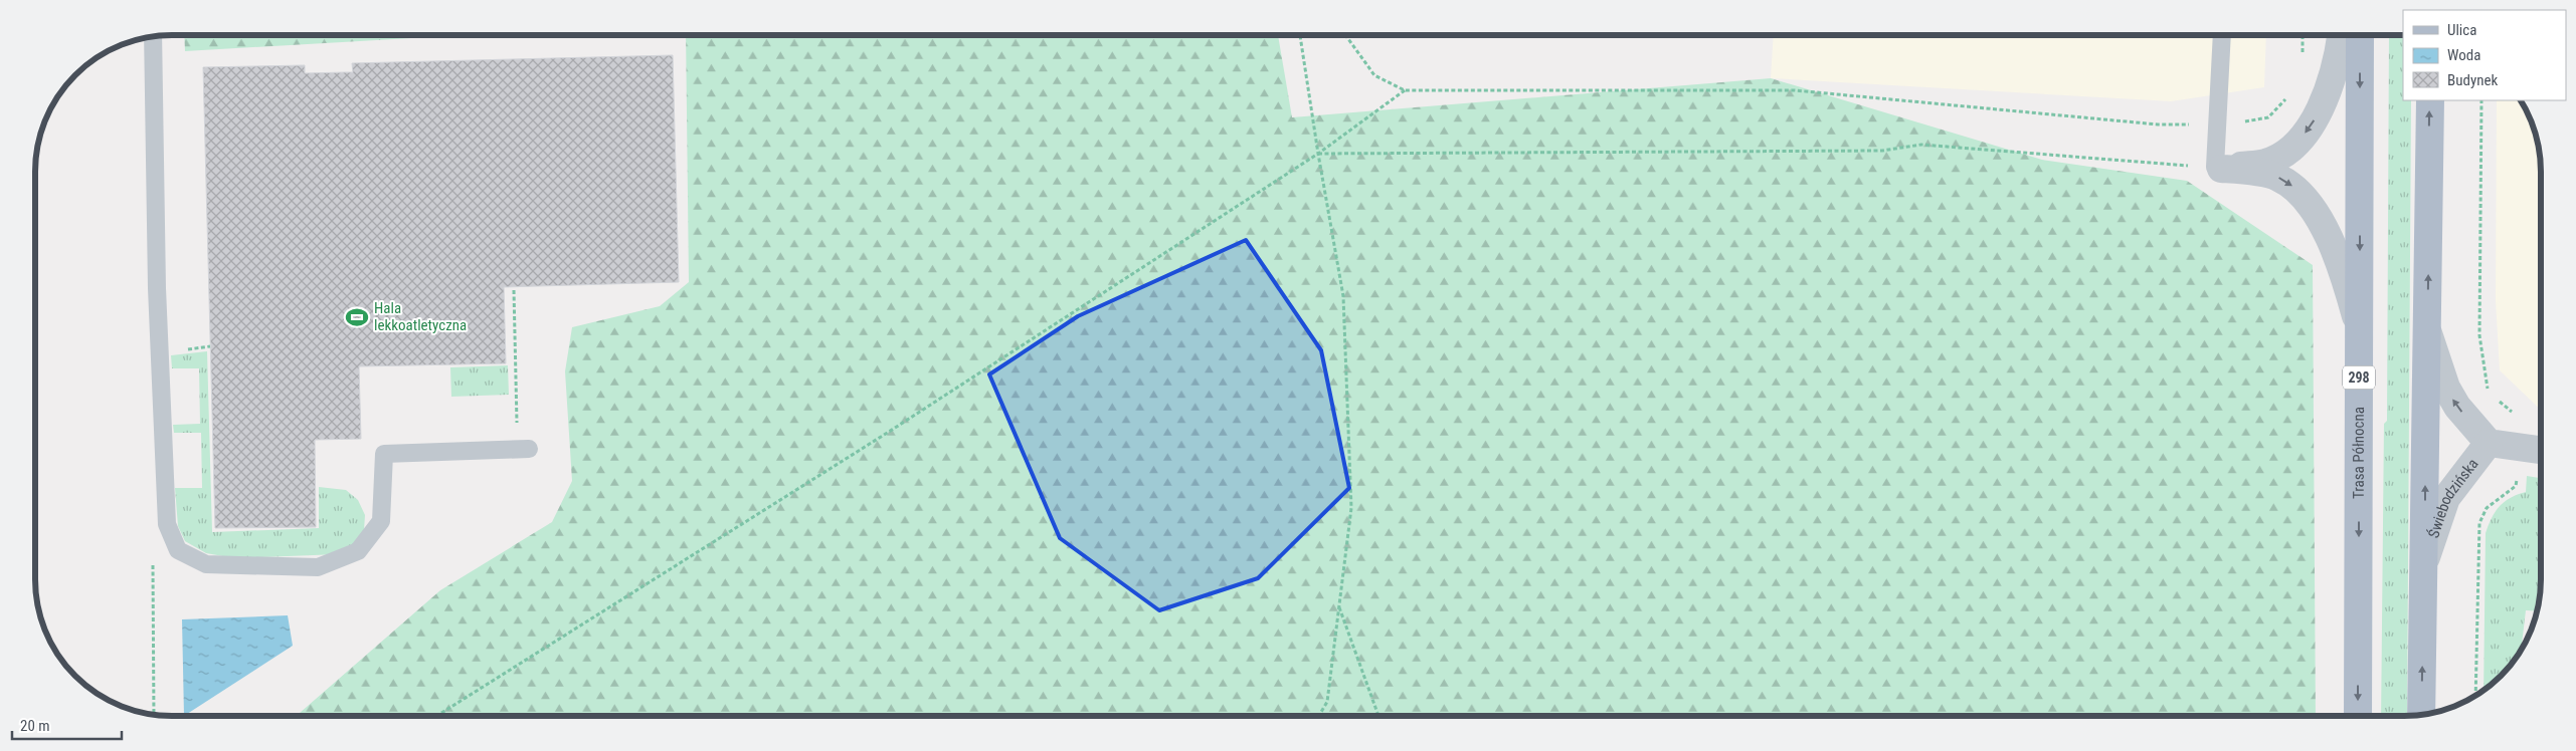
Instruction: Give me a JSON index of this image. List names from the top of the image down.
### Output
{
  "streets": {
    "main road": ["298", "Trasa Północna"],
    "street": ["Świebodzińska"]
  },
  "one_way": ["Świebodzińska"],
  "places": {
    "sports": ["Hala lekkoatletyczna"]
  },
  "legend": ["Ulica", "Woda", "Budynek"],
  "scale_bar": "20 m"
}
